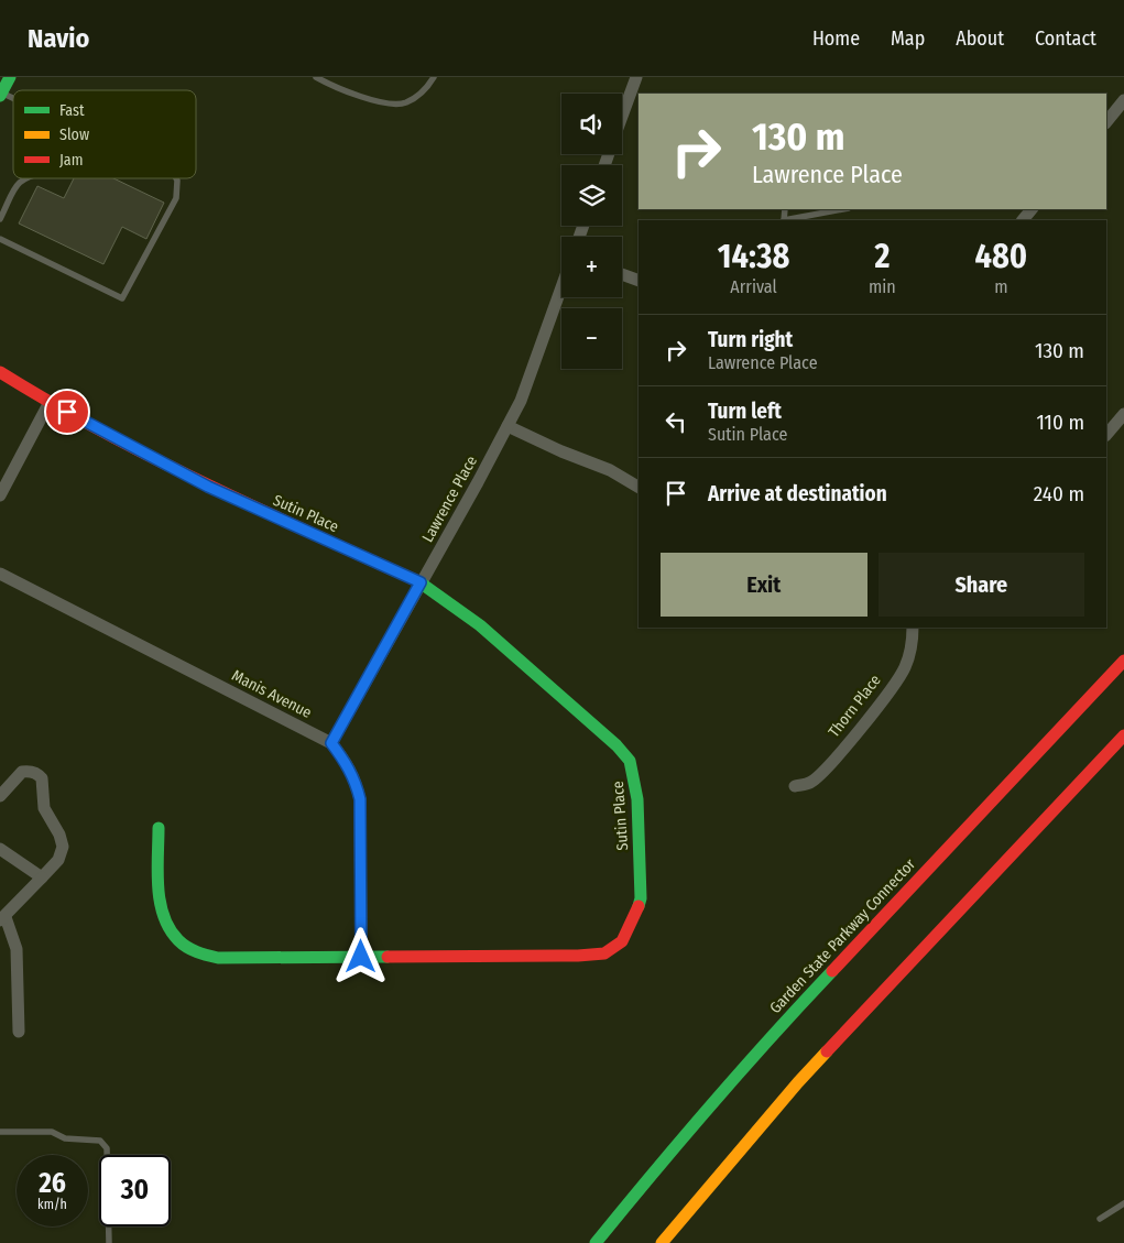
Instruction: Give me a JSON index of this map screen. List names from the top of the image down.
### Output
{
  "streets": {
    "main road": ["Sutin Place", "Garden State Parkway Connector"],
    "street": ["Lawrence Place", "Manis Avenue", "Thorn Place"]
  },
  "crossings": [
    ["Lawrence Place", "Sutin Place"],
    ["Lawrence Place", "Manis Avenue"],
    ["Sutin Place", "Manis Avenue"]
  ],
  "legend": ["Fast", "Slow", "Jam"],
  "page": {
    "header": "Navio",
    "nav": [
      "Home",
      "Map",
      "About",
      "Contact"
    ],
    "map_buttons": ["+", "−"],
    "turn": ["130 m", "Lawrence Place"],
    "eta": [
      "14:38",
      "Arrival",
      "2",
      "min",
      "480",
      "m"
    ],
    "list": [
      {
        "name": "Turn right",
        "note": "Lawrence Place",
        "value": "130 m"
      },
      {
        "name": "Turn left",
        "note": "Sutin Place",
        "value": "110 m"
      },
      {
        "name": "Arrive at destination",
        "value": "240 m"
      }
    ],
    "buttons": ["Exit", "Share"],
    "speed": "26 km/h",
    "limit": "30"
  }
}
